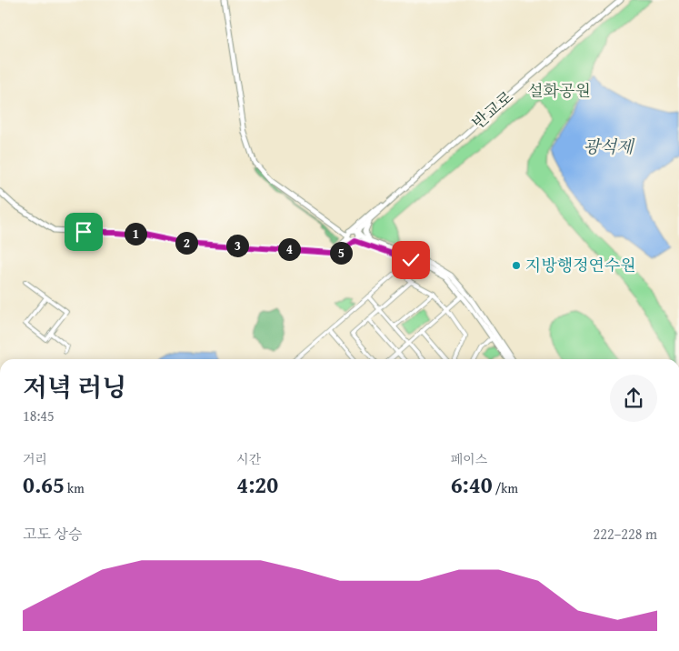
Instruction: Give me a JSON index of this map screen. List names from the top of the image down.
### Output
{
  "streets": {
    "street": ["반교로"]
  },
  "water": ["광석제"],
  "parks": ["설화공원"],
  "places": ["지방행정연수원"],
  "page": {
    "pins": [
      "1",
      "2",
      "3",
      "4",
      "5"
    ],
    "heading": ["저녁 러닝", "18:45"],
    "stats": [
      ["거리", "0.65 km"],
      ["시간", "4:20"],
      ["페이스", "6:40 /km"]
    ],
    "chart": ["고도 상승", "222–228 m"]
  }
}
